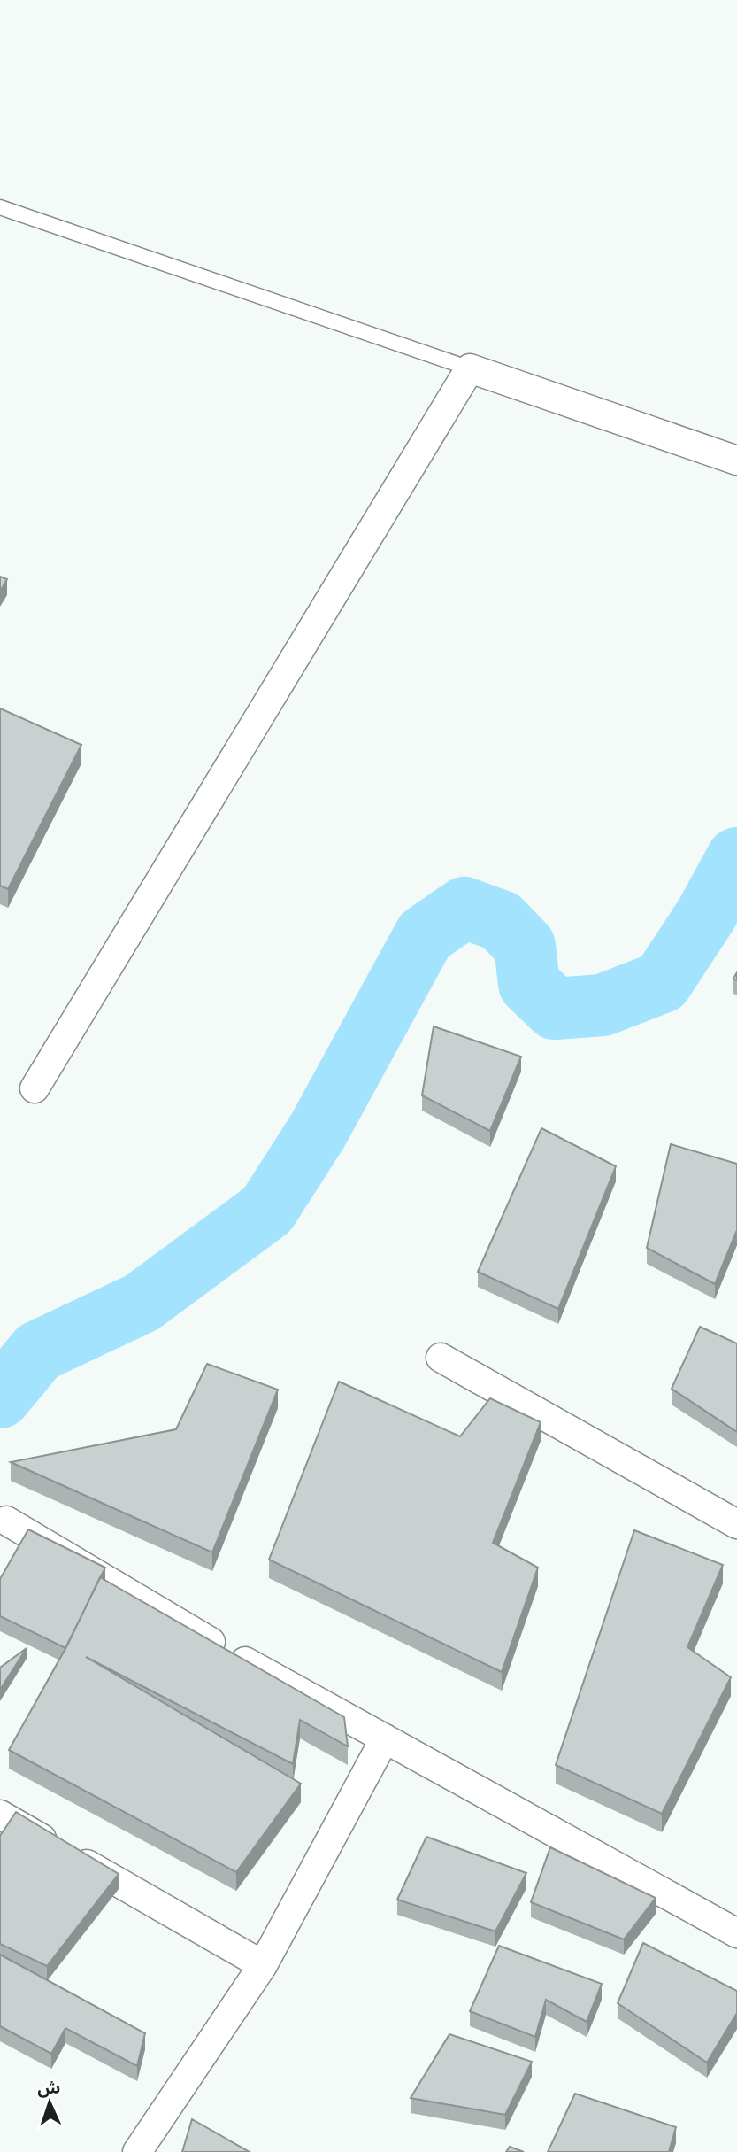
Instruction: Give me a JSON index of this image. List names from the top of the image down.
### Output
{
  "north": "top"
}
